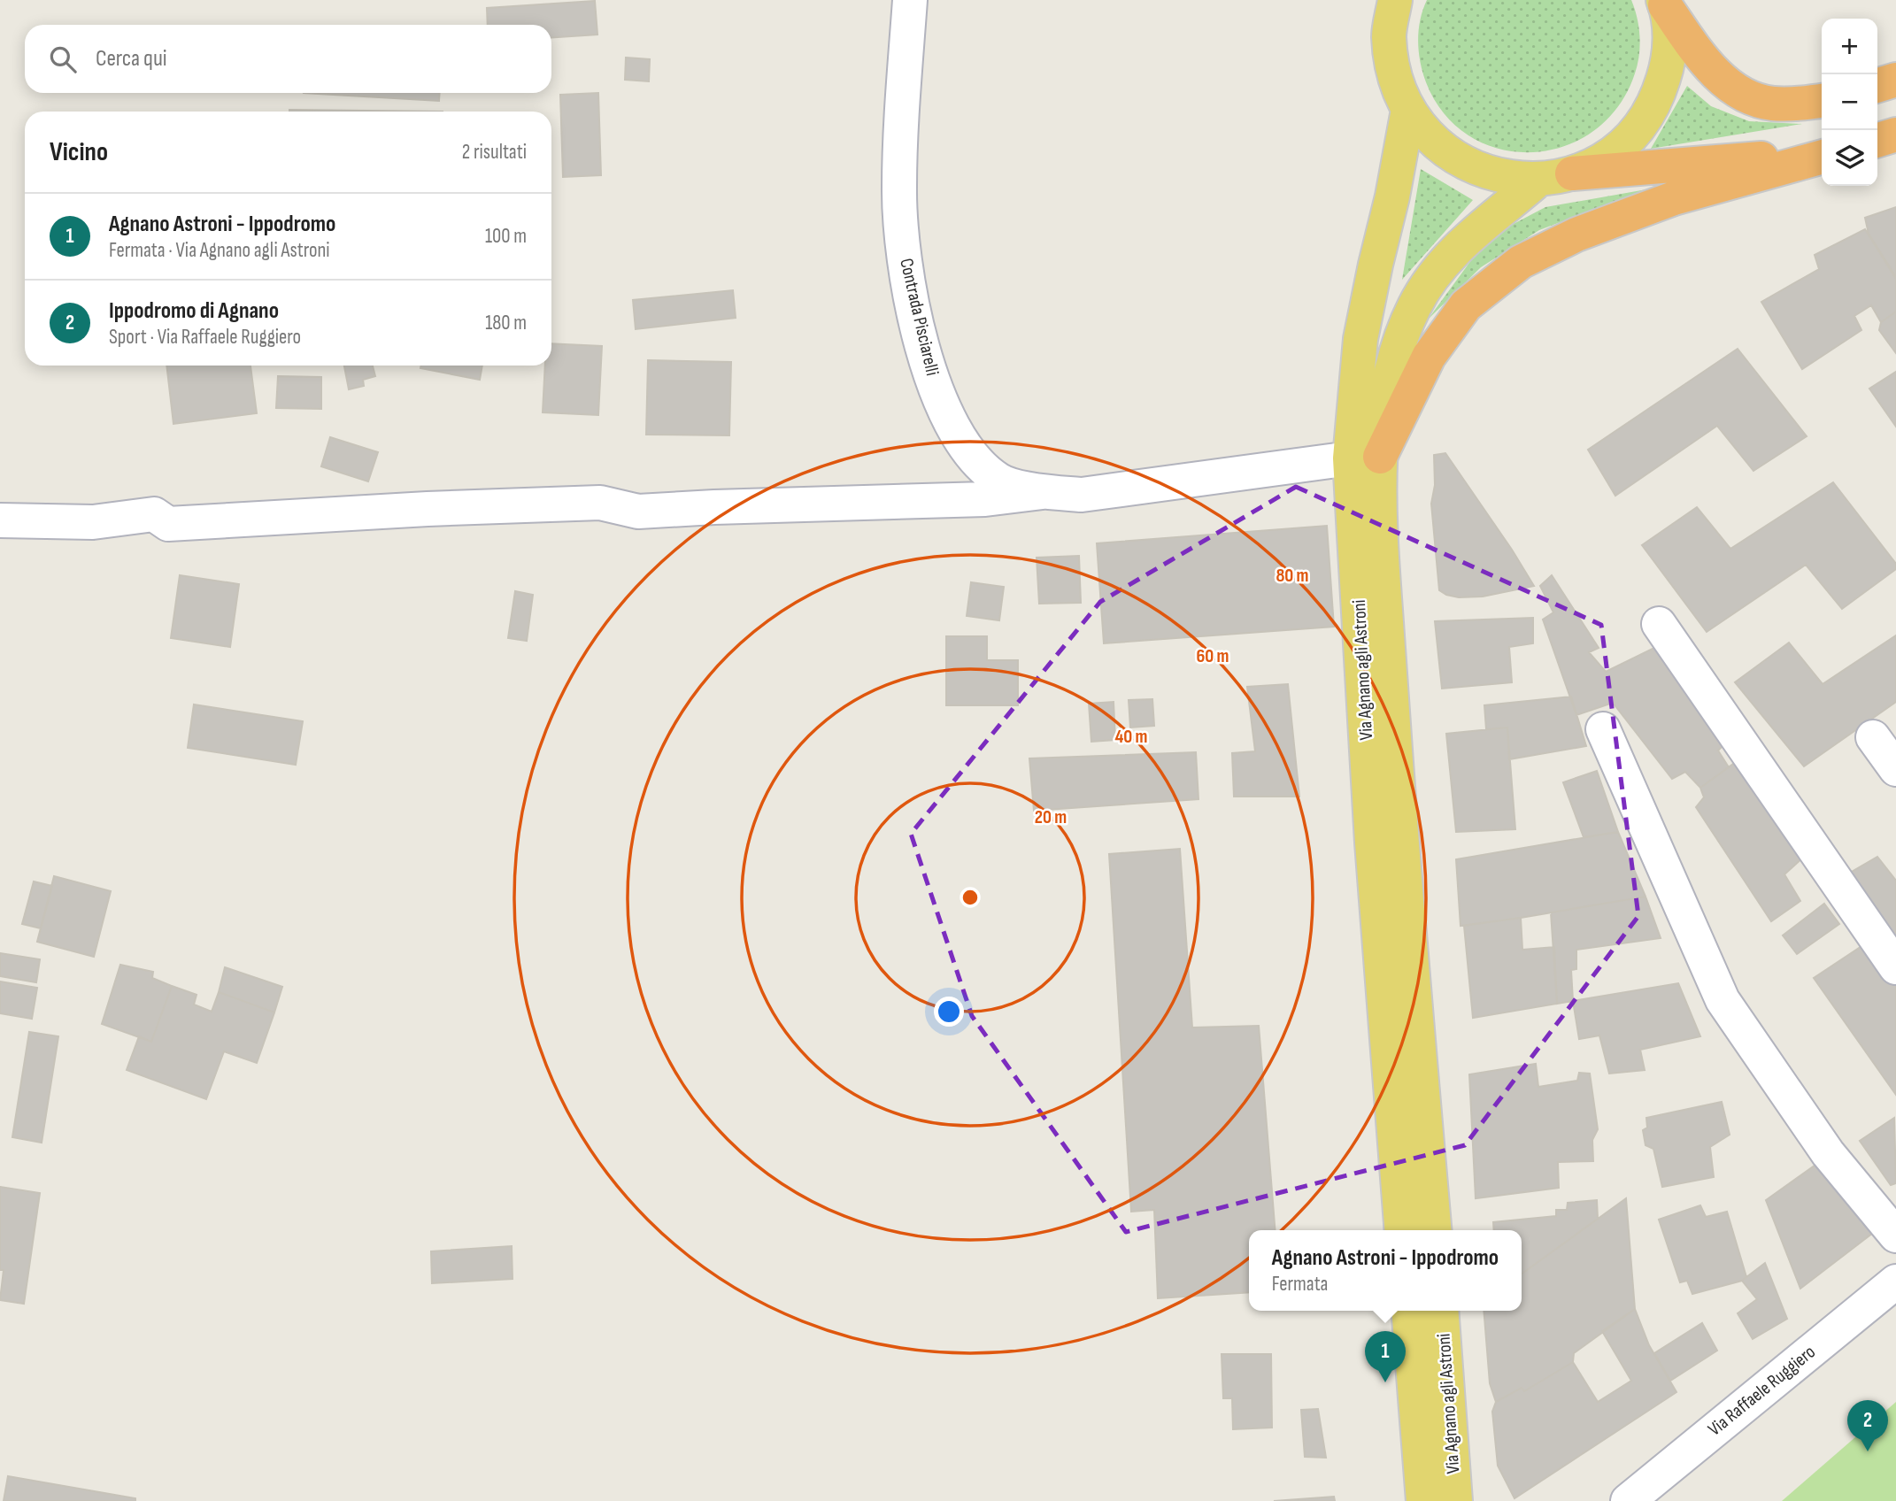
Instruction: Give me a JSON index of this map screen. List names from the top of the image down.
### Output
{
  "streets": {
    "main road": ["Via Agnano agli Astroni"],
    "street": ["Contrada Pisciarelli", "Via Raffaele Ruggiero"]
  },
  "crossings": [
    ["Contrada Pisciarelli", "Via Agnano agli Astroni"]
  ],
  "page": {
    "map_buttons": ["+", "−"],
    "search": "Cerca qui",
    "heading": ["Vicino", "2 risultati"],
    "list": [
      {
        "mark": "1",
        "name": "Agnano Astroni - Ippodromo",
        "note": "Fermata · Via Agnano agli Astroni",
        "value": "100 m"
      },
      {
        "mark": "2",
        "name": "Ippodromo di Agnano",
        "note": "Sport · Via Raffaele Ruggiero",
        "value": "180 m"
      }
    ],
    "popup": ["Agnano Astroni - Ippodromo", "Fermata"],
    "pins": ["1", "2"]
  },
  "rings": [
    "80 m",
    "60 m",
    "40 m",
    "20 m"
  ]
}
